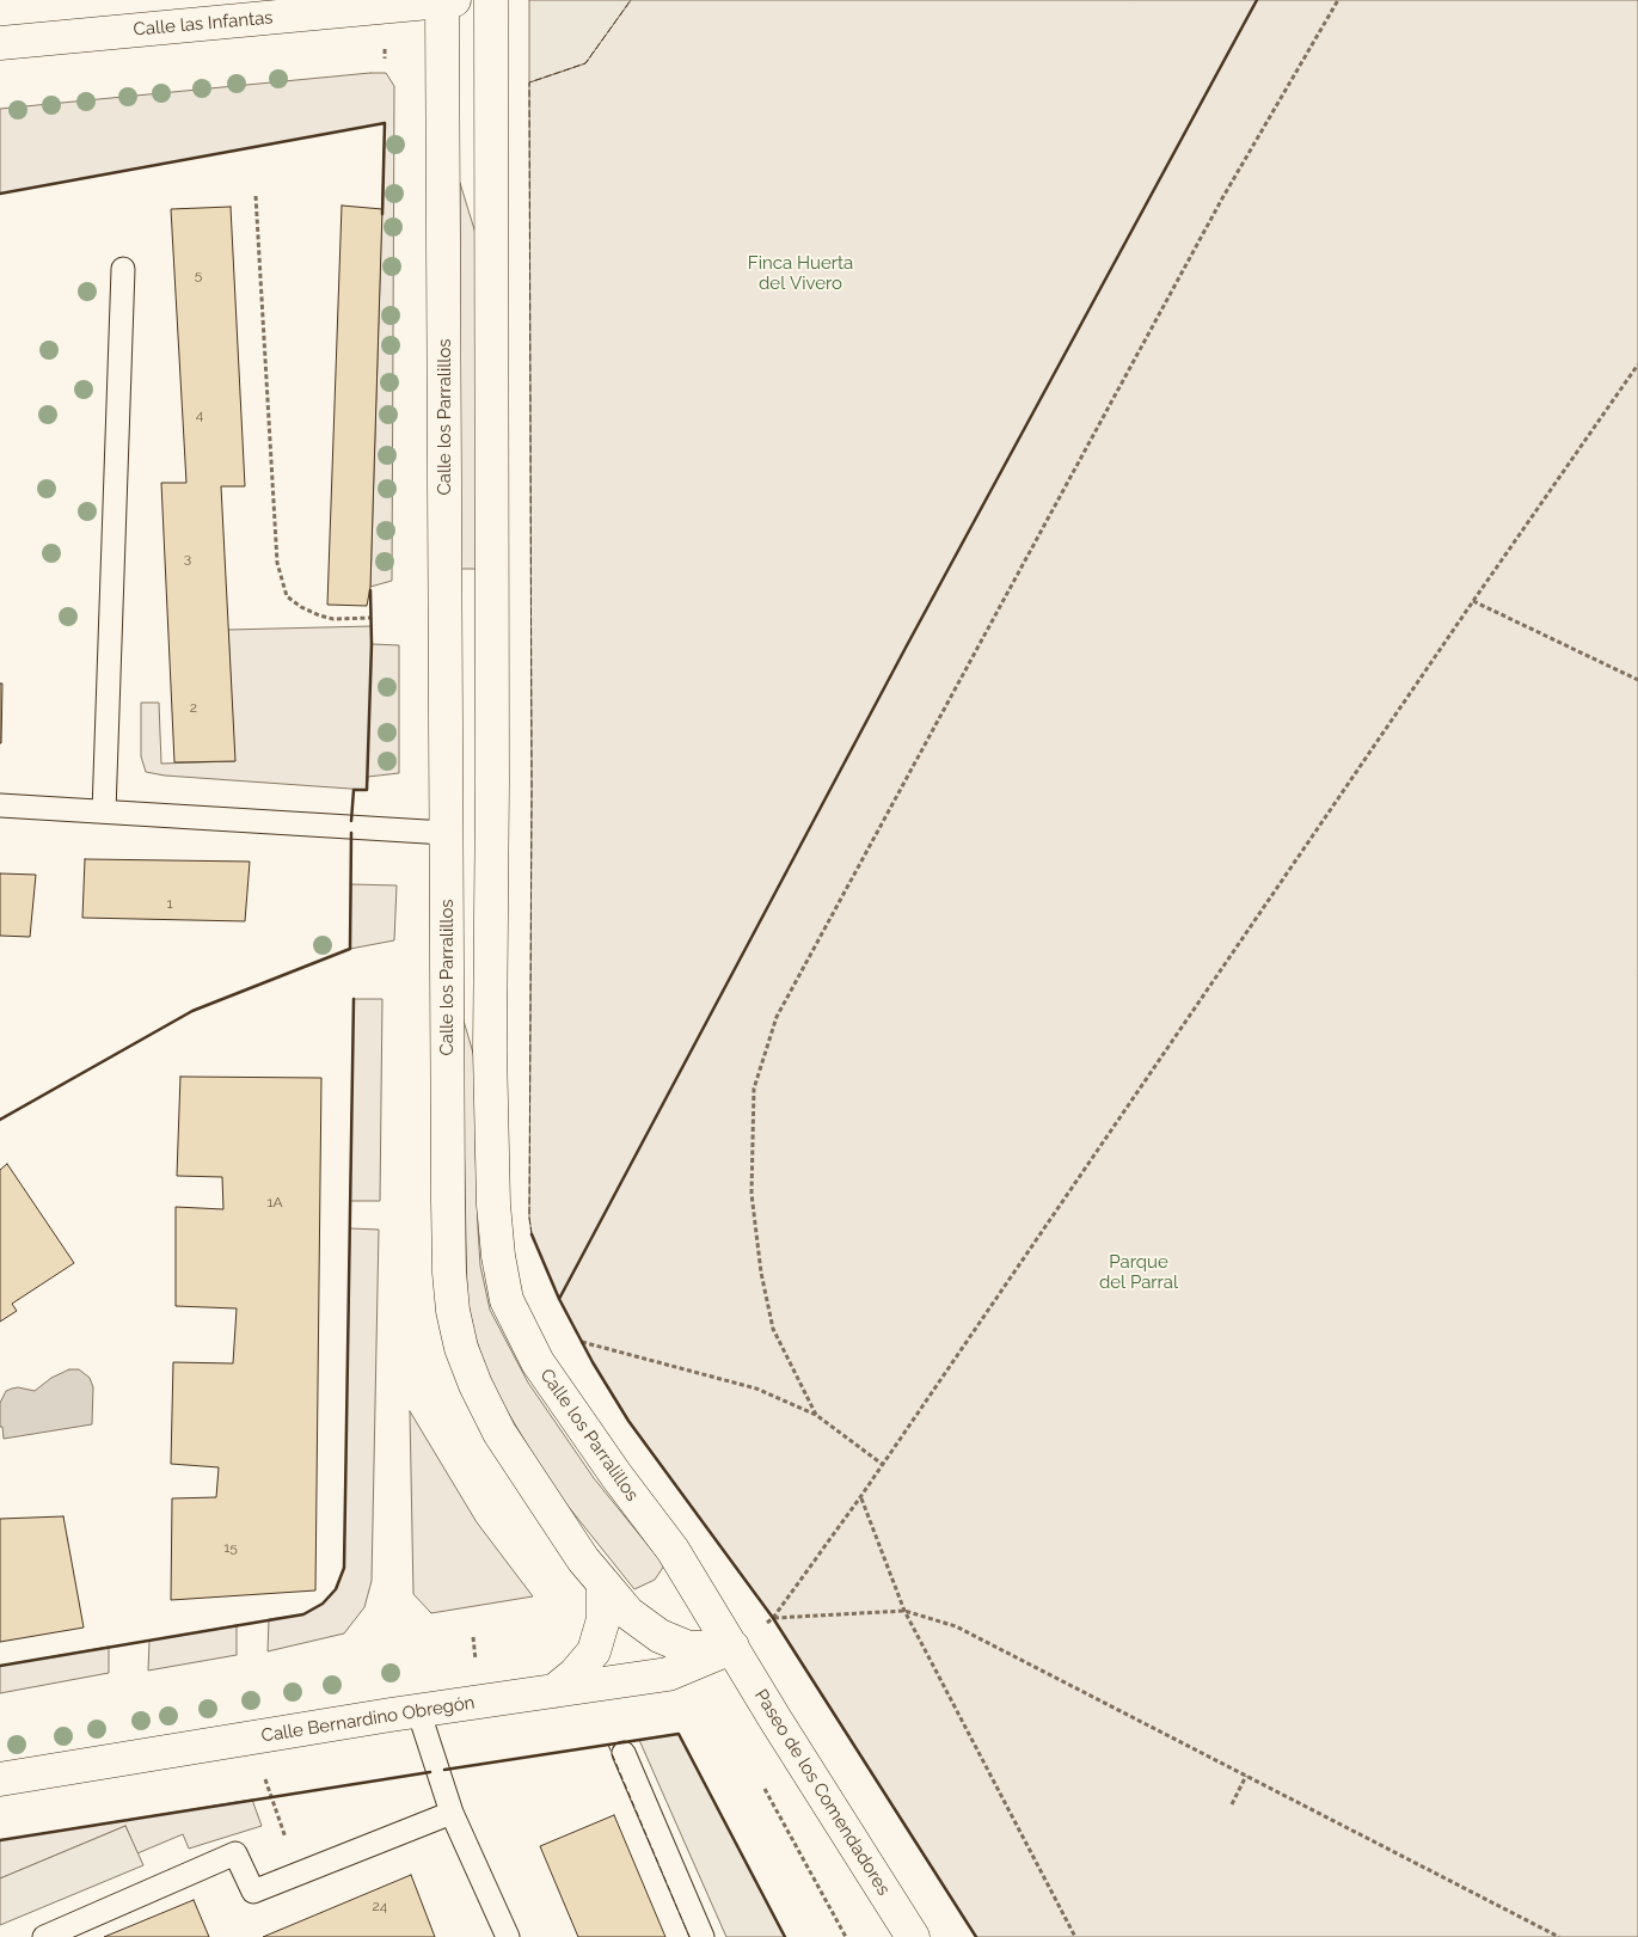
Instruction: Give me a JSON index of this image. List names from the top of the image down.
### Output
{
  "streets": {
    "street": [
      "Calle las Infantas",
      "Calle los Parralillos",
      "Calle Bernardino Obregón",
      "Paseo de los Comendadores"
    ]
  },
  "crossings": [
    ["Calle las Infantas", "Calle los Parralillos"],
    ["Calle los Parralillos", "Calle Bernardino Obregón"],
    ["Calle los Parralillos", "Paseo de los Comendadores"],
    ["Calle Bernardino Obregón", "Paseo de los Comendadores"]
  ],
  "parks": ["Finca Huerta del Vivero", "Parque del Parral"],
  "house_numbers": [
    "5",
    "4",
    "3",
    "2",
    "1",
    "1A",
    "15",
    "24"
  ]
}
